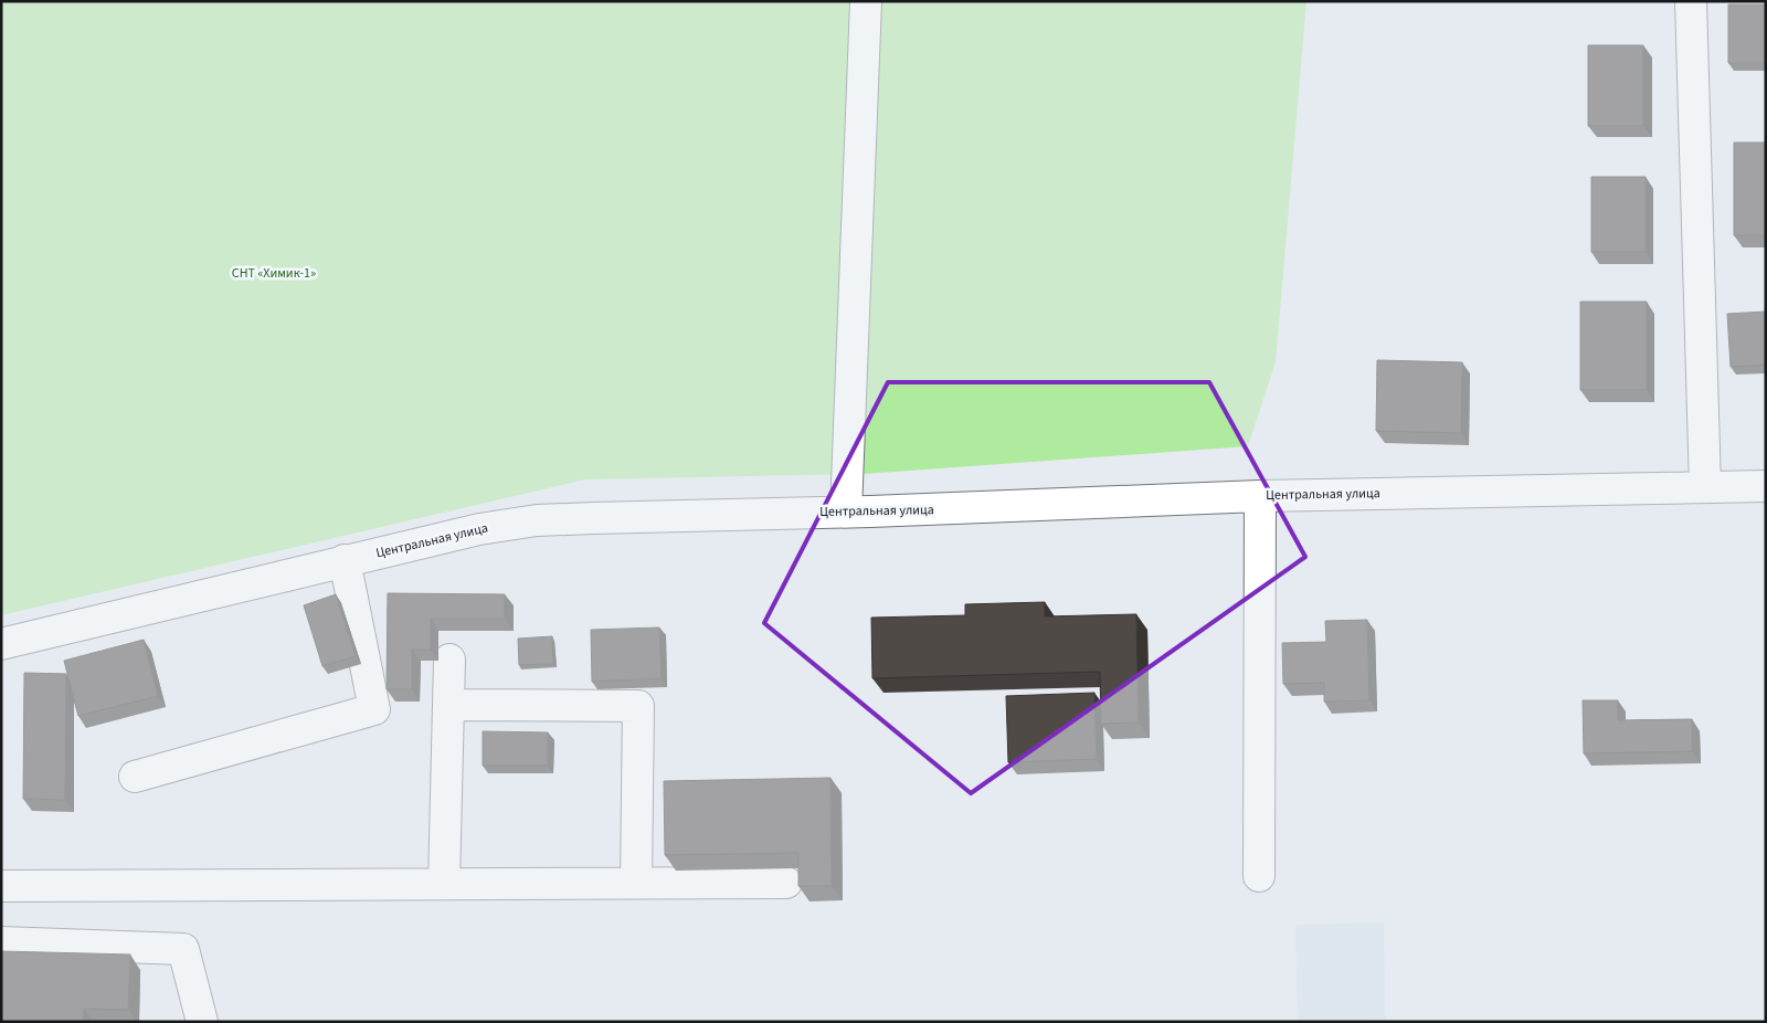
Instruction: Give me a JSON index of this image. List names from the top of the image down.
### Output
{
  "streets": {
    "street": ["Центральная улица"]
  },
  "parks": ["СНТ «Химик-1»"]
}
